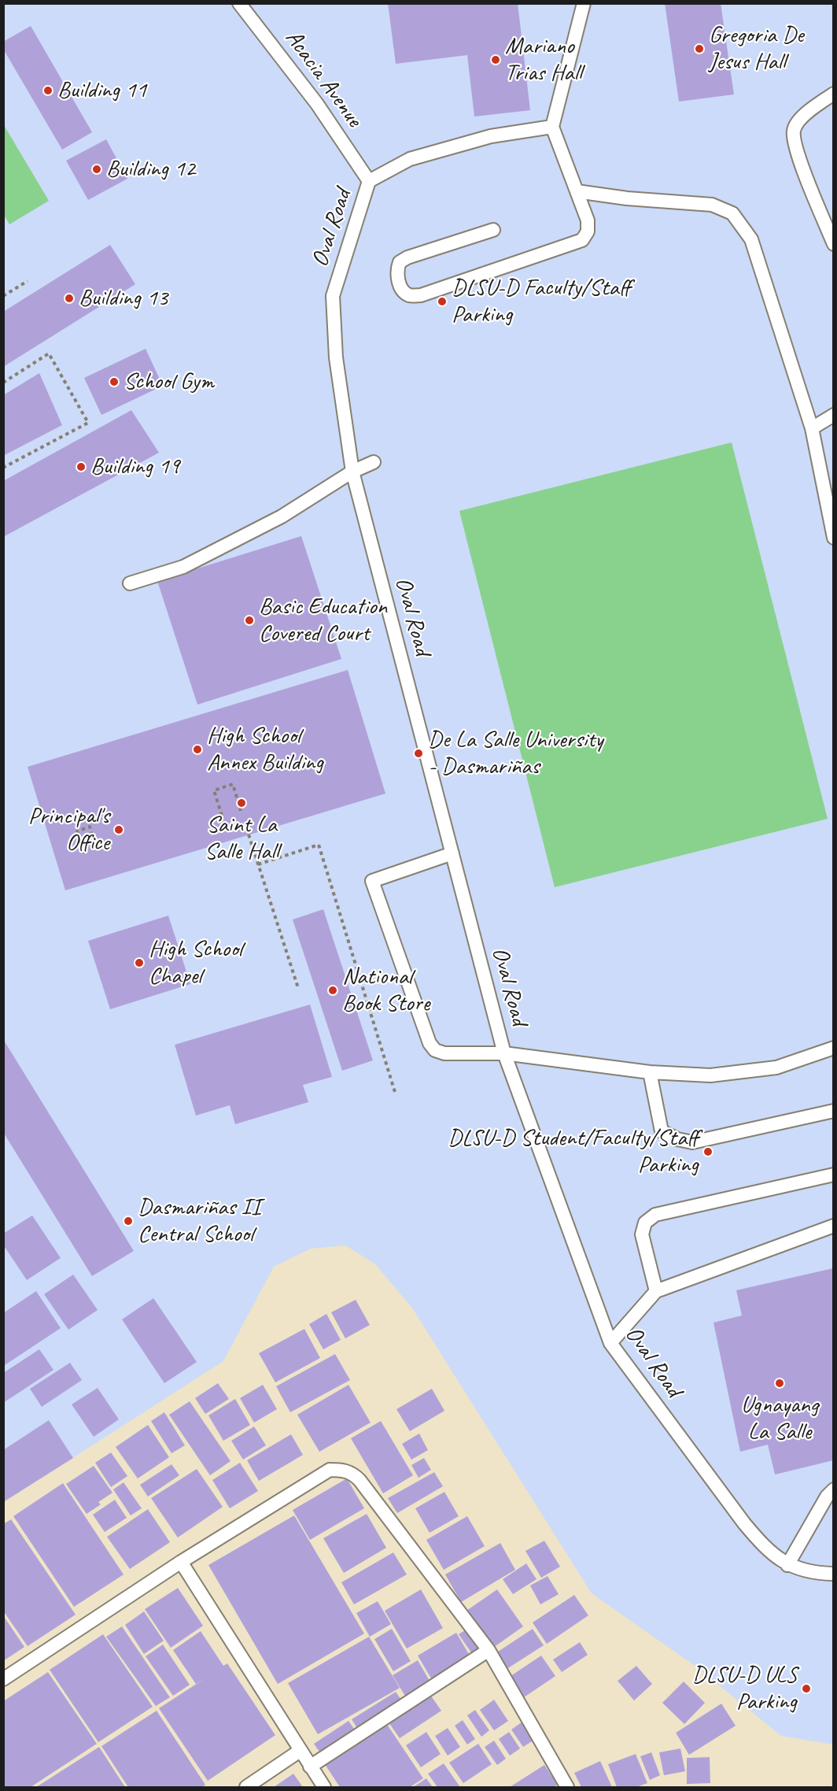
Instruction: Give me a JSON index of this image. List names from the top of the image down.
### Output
{
  "streets": {
    "lane": ["Acacia Avenue", "Oval Road"]
  },
  "crossings": [
    ["Acacia Avenue", "Oval Road"]
  ],
  "places": [
    "Gregoria De Jesus Hall",
    "Mariano Trias Hall",
    "Building 11",
    "Building 12",
    "Building 13",
    "DLSU-D Faculty/Staff Parking",
    "School Gym",
    "Building 19",
    "Basic Education Covered Court",
    "High School Annex Building",
    "De La Salle University - Dasmariñas",
    "Saint La Salle Hall",
    "Principal's Office",
    "High School Chapel",
    "National Book Store",
    "DLSU-D Student/Faculty/Staff Parking",
    "Dasmariñas II Central School",
    "Ugnayang La Salle",
    "DLSU-D ULS Parking"
  ]
}
